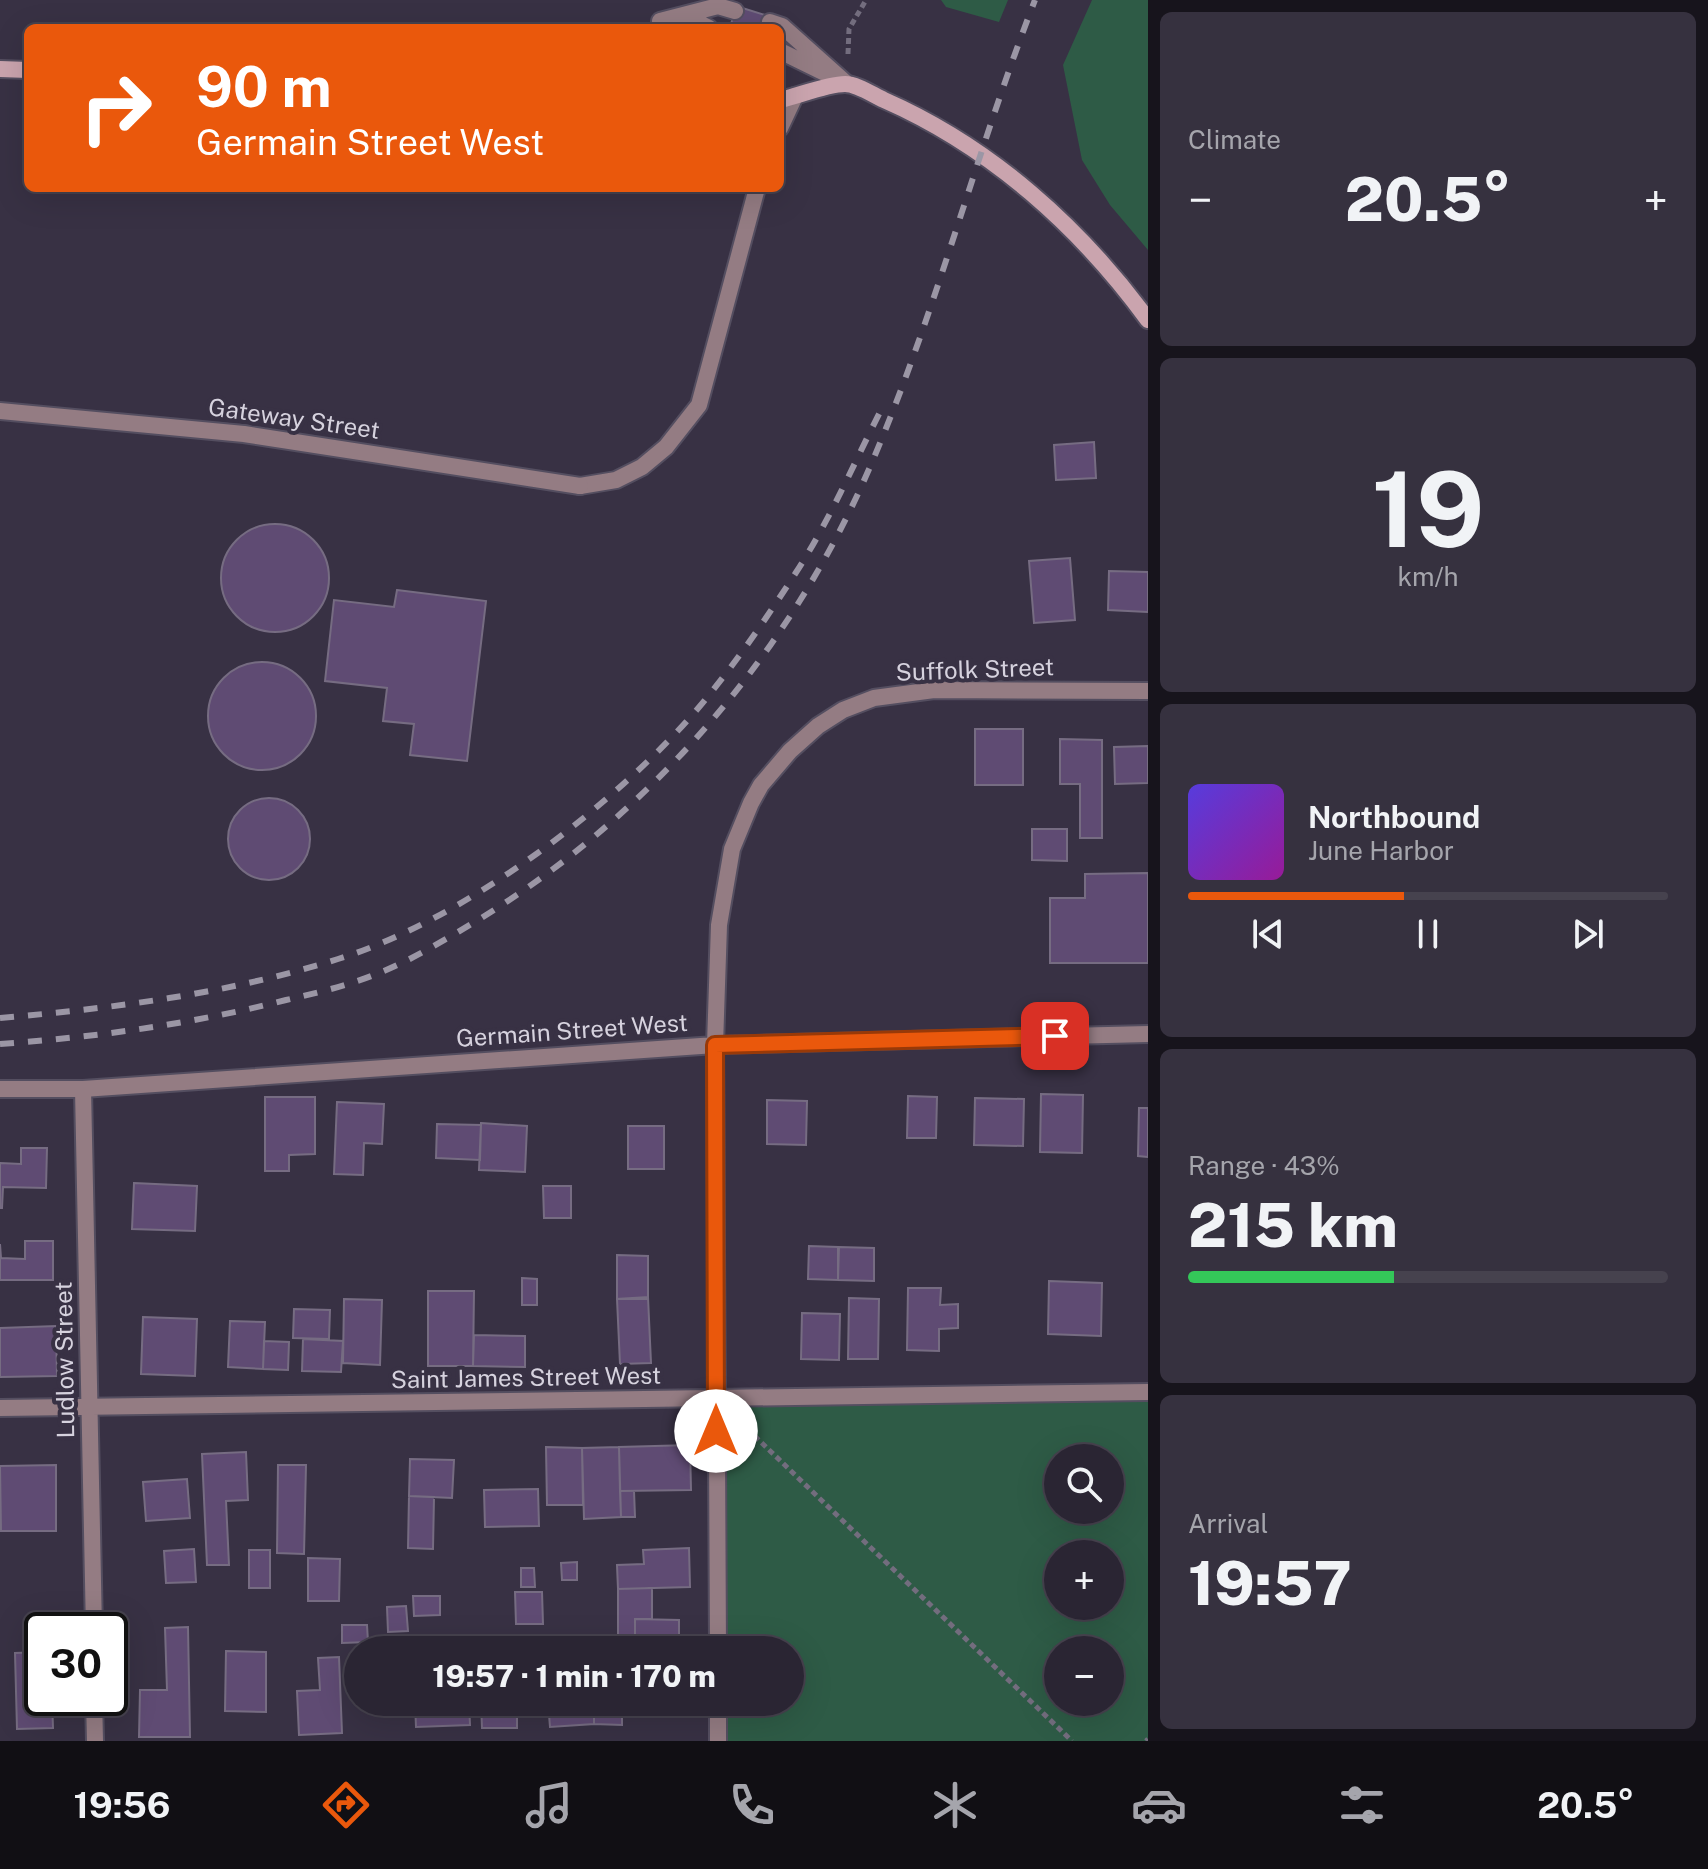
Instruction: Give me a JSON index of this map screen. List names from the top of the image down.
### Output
{
  "streets": {
    "street": [
      "Gateway Street",
      "Suffolk Street",
      "Germain Street West",
      "Ludlow Street",
      "Saint James Street West"
    ]
  },
  "crossings": [
    ["Suffolk Street", "Germain Street West"],
    ["Suffolk Street", "Saint James Street West"],
    ["Germain Street West", "Ludlow Street"],
    ["Ludlow Street", "Saint James Street West"]
  ],
  "page": {
    "tile": [
      "Climate",
      ["19", "km/h"],
      ["Range · 43%", "215 km"],
      ["Arrival", "19:57"]
    ],
    "turn": ["90 m", "Germain Street West"],
    "heat": ["−", "20.5°", "+"],
    "song": ["Northbound", "June Harbor"],
    "map_buttons": ["+", "−"],
    "limit": "30",
    "trip": "19:57 · 1 min · 170 m",
    "tabs": ["19:56", "20.5°"]
  }
}
